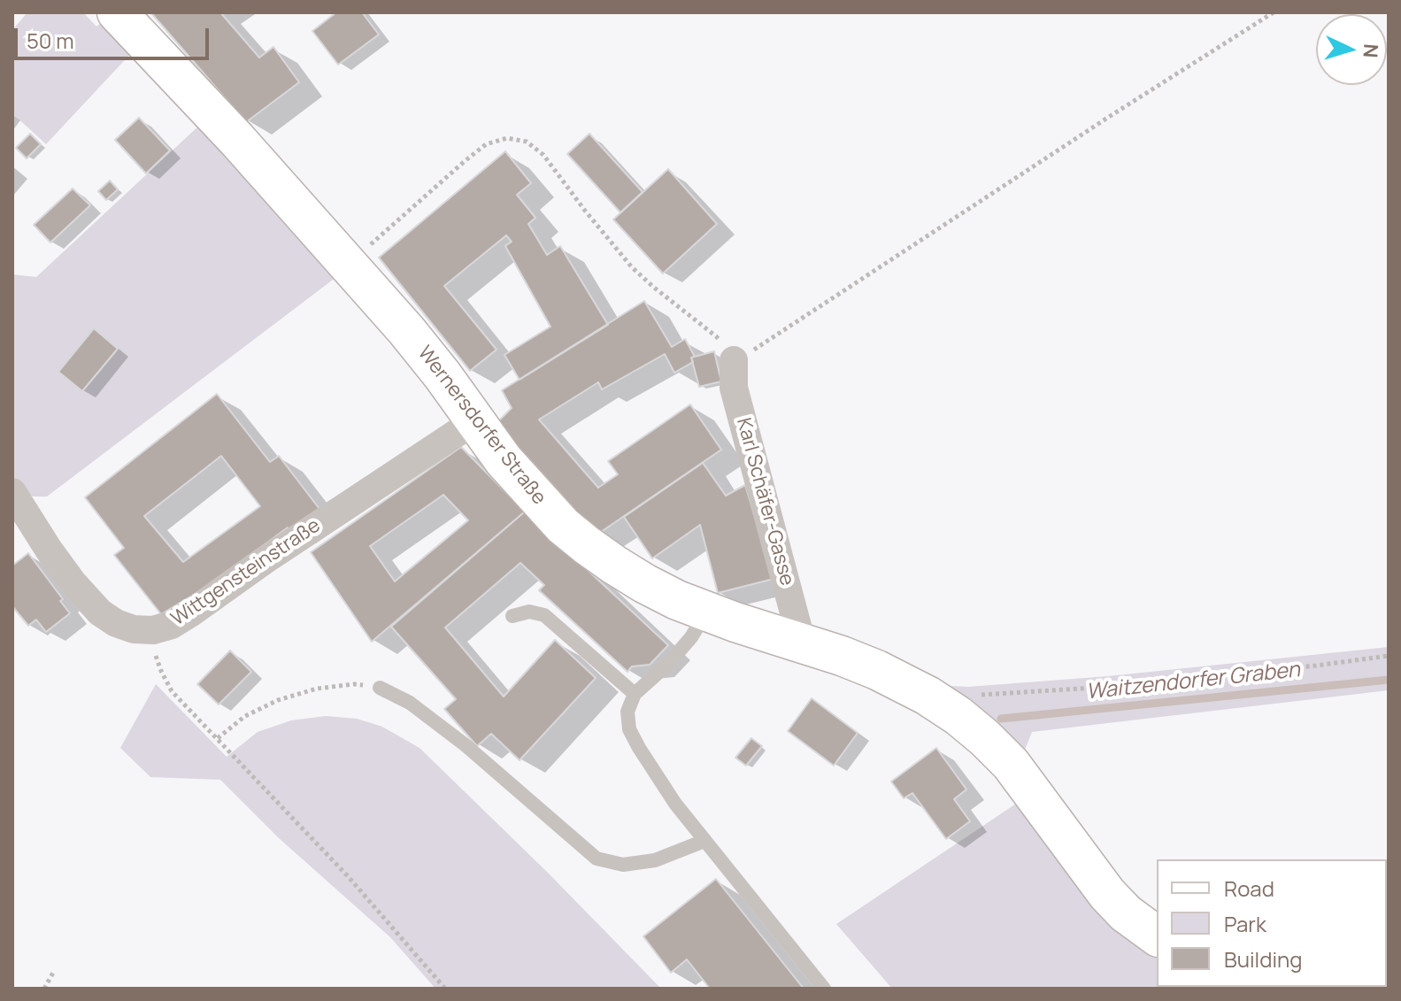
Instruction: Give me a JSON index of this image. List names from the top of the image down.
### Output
{
  "streets": {
    "street": ["Wernersdorfer Straße", "Karl Schäfer-Gasse", "Wittgensteinstraße"]
  },
  "crossings": [
    ["Wernersdorfer Straße", "Karl Schäfer-Gasse"],
    ["Wernersdorfer Straße", "Wittgensteinstraße"]
  ],
  "water": ["Waitzendorfer Graben"],
  "legend": ["Road", "Park", "Building"],
  "scale_bar": "50 m",
  "north": "right"
}
